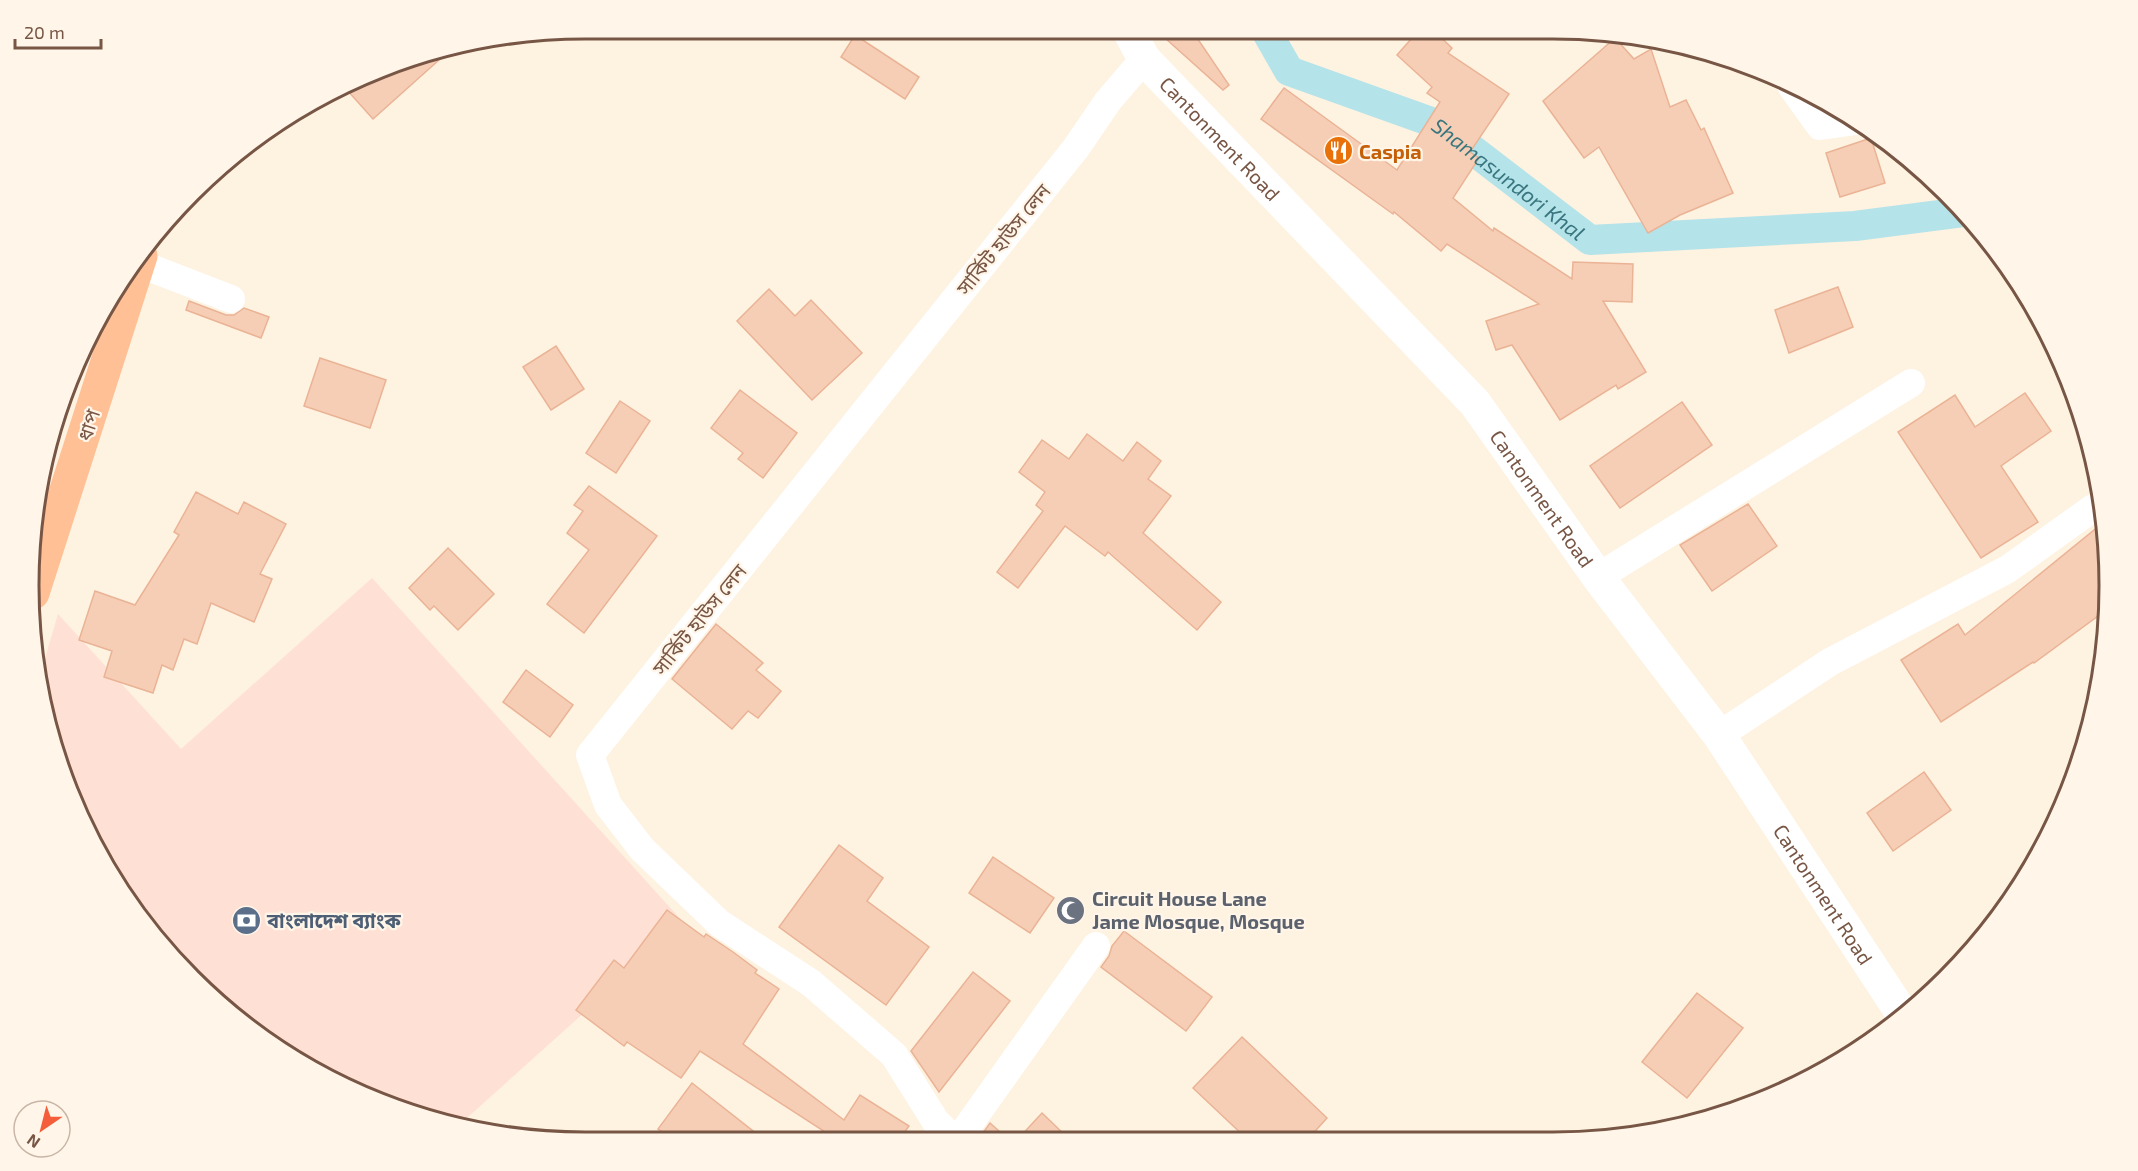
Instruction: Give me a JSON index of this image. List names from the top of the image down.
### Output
{
  "streets": {
    "highway": ["ধাপ"],
    "main road": ["Cantonment Road"],
    "street": ["সার্কিট হাউস লেন"]
  },
  "crossings": [
    ["Cantonment Road", "সার্কিট হাউস লেন"]
  ],
  "water": ["Shamasundori Khal"],
  "places": {
    "restaurant": ["Caspia"],
    "mosque": ["Circuit House Lane Jame Mosque, Mosque"],
    "bank": ["বাংলাদেশ ব্যাংক"]
  },
  "scale_bar": "20 m",
  "north": "bottom left"
}
